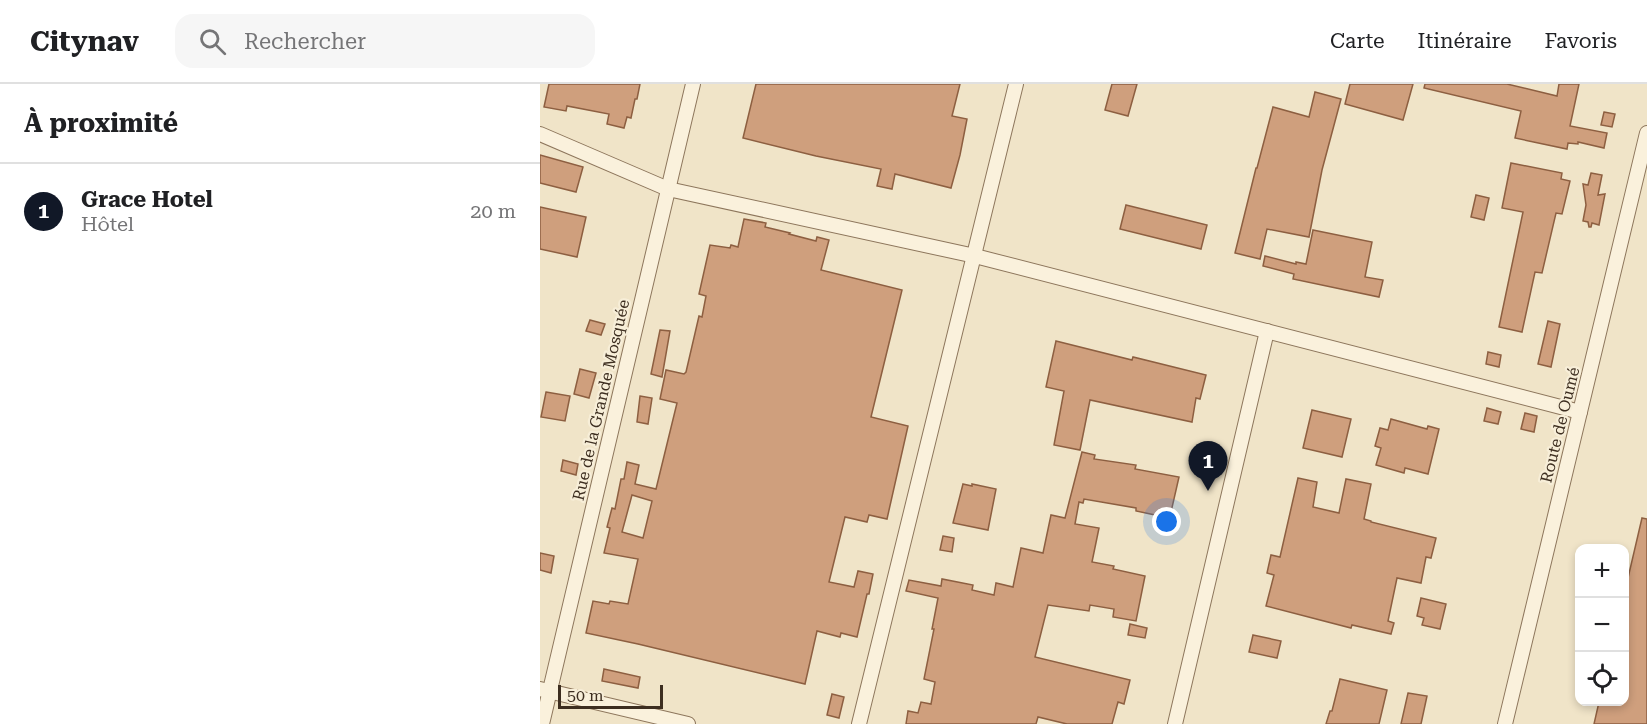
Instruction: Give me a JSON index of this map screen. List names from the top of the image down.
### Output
{
  "streets": {
    "street": ["Rue de la Grande Mosquée", "Route de Oumé"]
  },
  "scale_bar": "50 m",
  "page": {
    "header": "Citynav",
    "search": "Rechercher",
    "nav": ["Carte", "Itinéraire", "Favoris"],
    "heading": "À proximité",
    "list": [
      {
        "mark": "1",
        "name": "Grace Hotel",
        "note": "Hôtel",
        "value": "20 m"
      }
    ],
    "pins": "1",
    "map_buttons": ["+", "−"],
    "scale": "50 m"
  }
}
